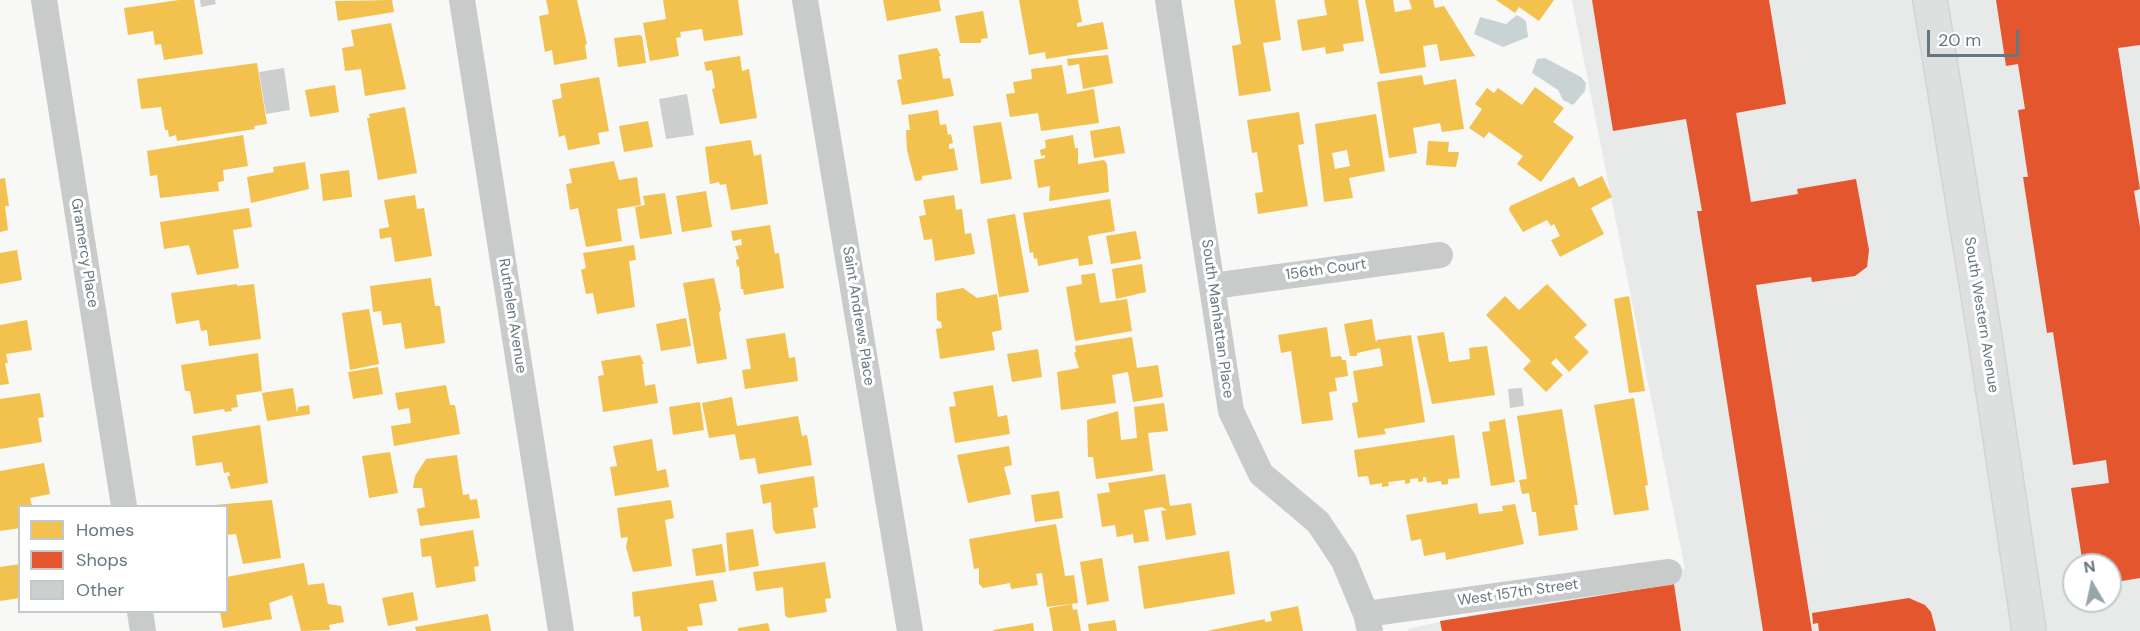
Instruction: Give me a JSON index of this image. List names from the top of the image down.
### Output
{
  "streets": {
    "main road": ["South Western Avenue"],
    "street": [
      "Gramercy Place",
      "156th Court",
      "Ruthelen Avenue",
      "Saint Andrews Place",
      "South Manhattan Place",
      "West 157th Street"
    ]
  },
  "crossings": [
    ["156th Court", "South Manhattan Place"],
    ["South Manhattan Place", "West 157th Street"]
  ],
  "legend": ["Homes", "Shops", "Other"],
  "scale_bar": "20 m",
  "north": "top"
}
